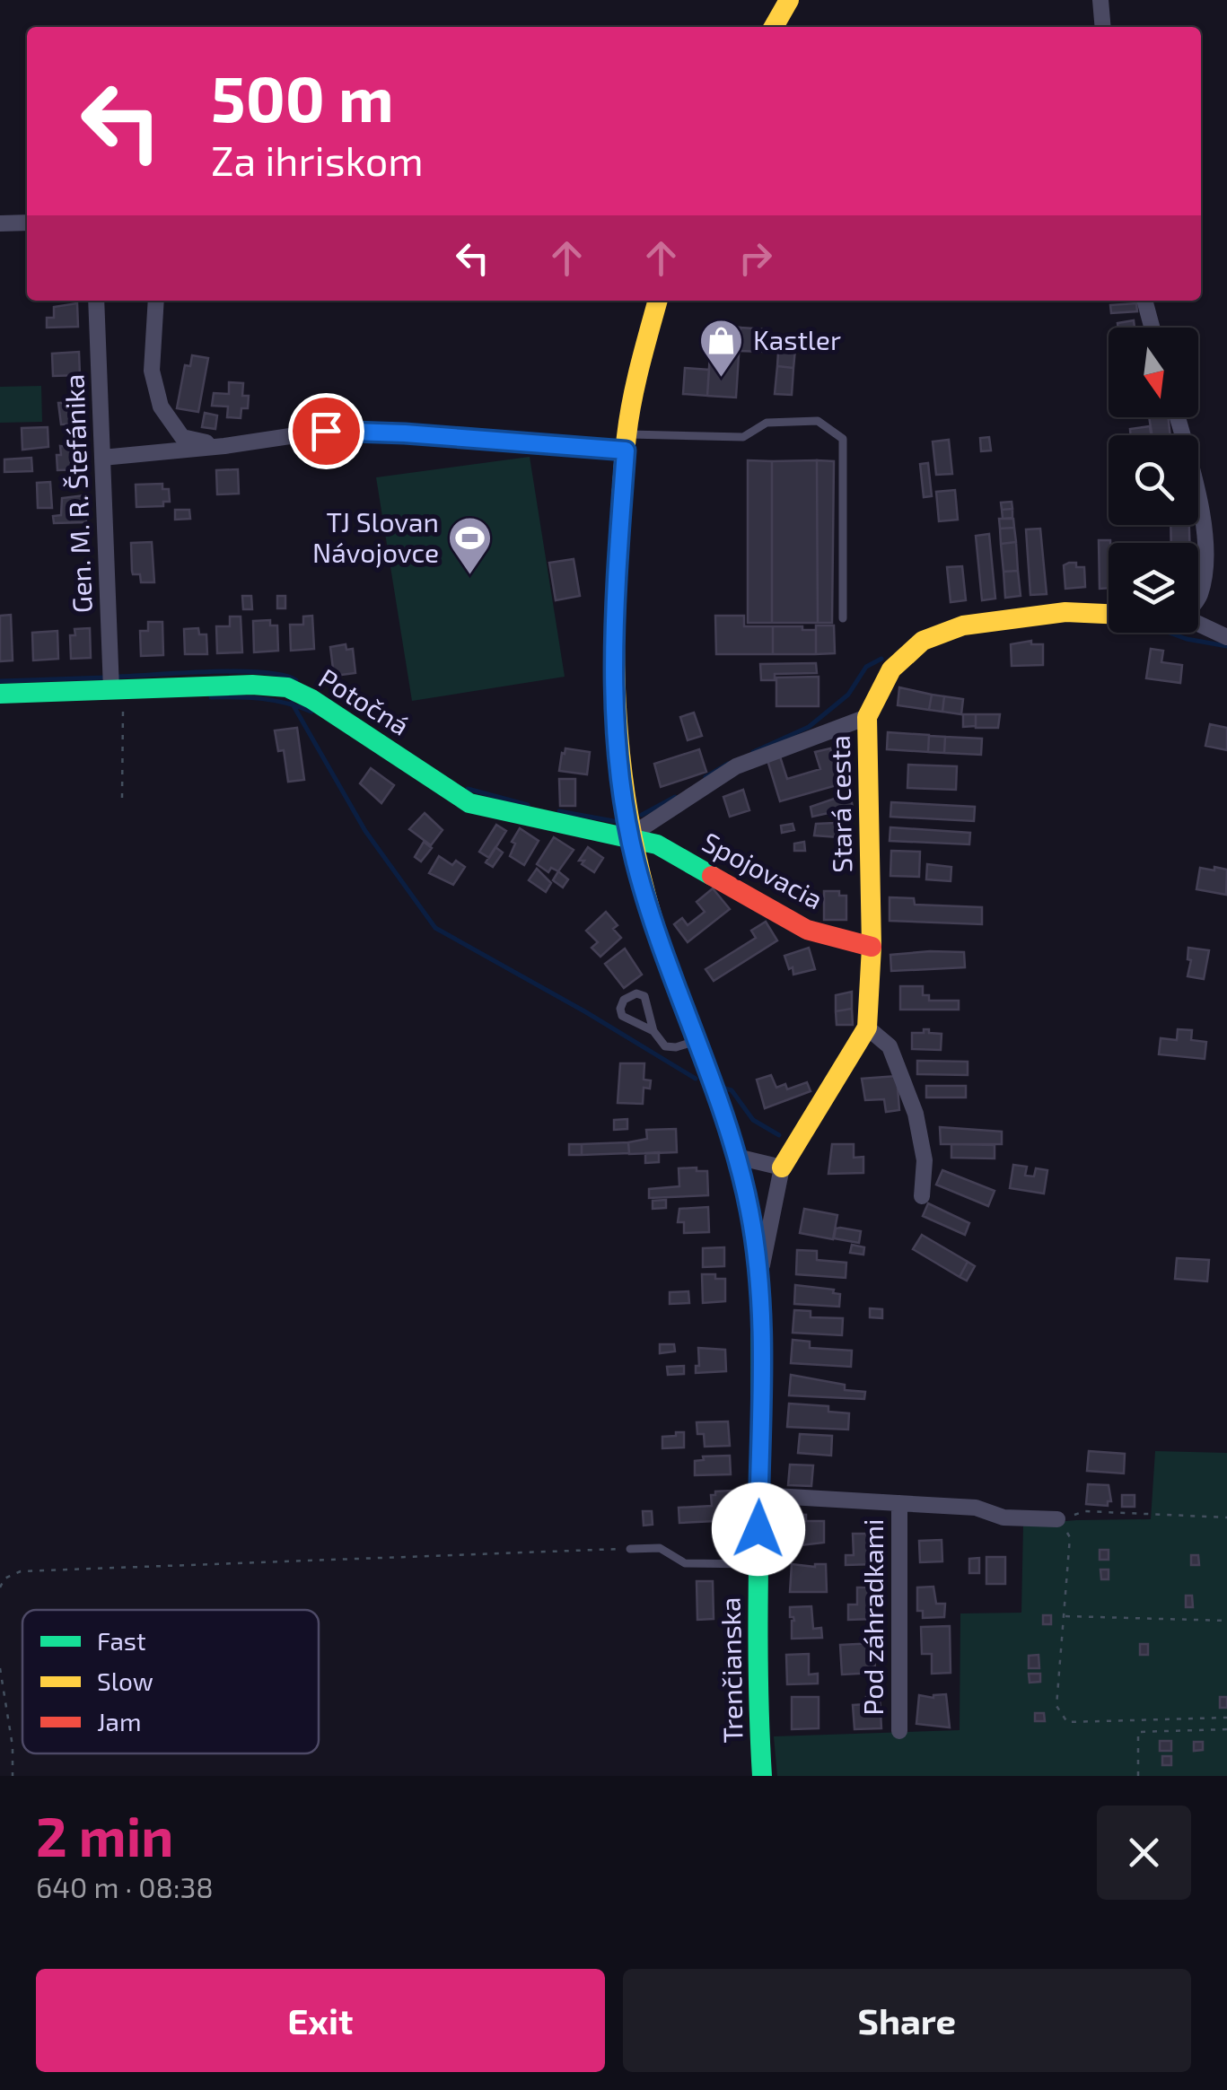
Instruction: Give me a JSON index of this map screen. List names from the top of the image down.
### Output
{
  "streets": {
    "street": [
      "Gen. M. R. Štefánika",
      "Potočná",
      "Stará cesta",
      "Spojovacia",
      "Pod záhradkami",
      "Trenčianska"
    ]
  },
  "crossings": [
    ["Gen. M. R. Štefánika", "Potočná"],
    ["Potočná", "Spojovacia"],
    ["Potočná", "Trenčianska"],
    ["Stará cesta", "Spojovacia"],
    ["Stará cesta", "Trenčianska"],
    ["Spojovacia", "Trenčianska"],
    ["Pod záhradkami", "Trenčianska"]
  ],
  "places": {
    "shop": ["Kastler"],
    "sports": ["TJ Slovan Návojovce"]
  },
  "legend": ["Fast", "Slow", "Jam"],
  "north": "bottom",
  "page": {
    "turn": ["500 m", "Za ihriskom"],
    "heading": ["2 min", "640 m · 08:38"],
    "buttons": ["Exit", "Share"]
  }
}
